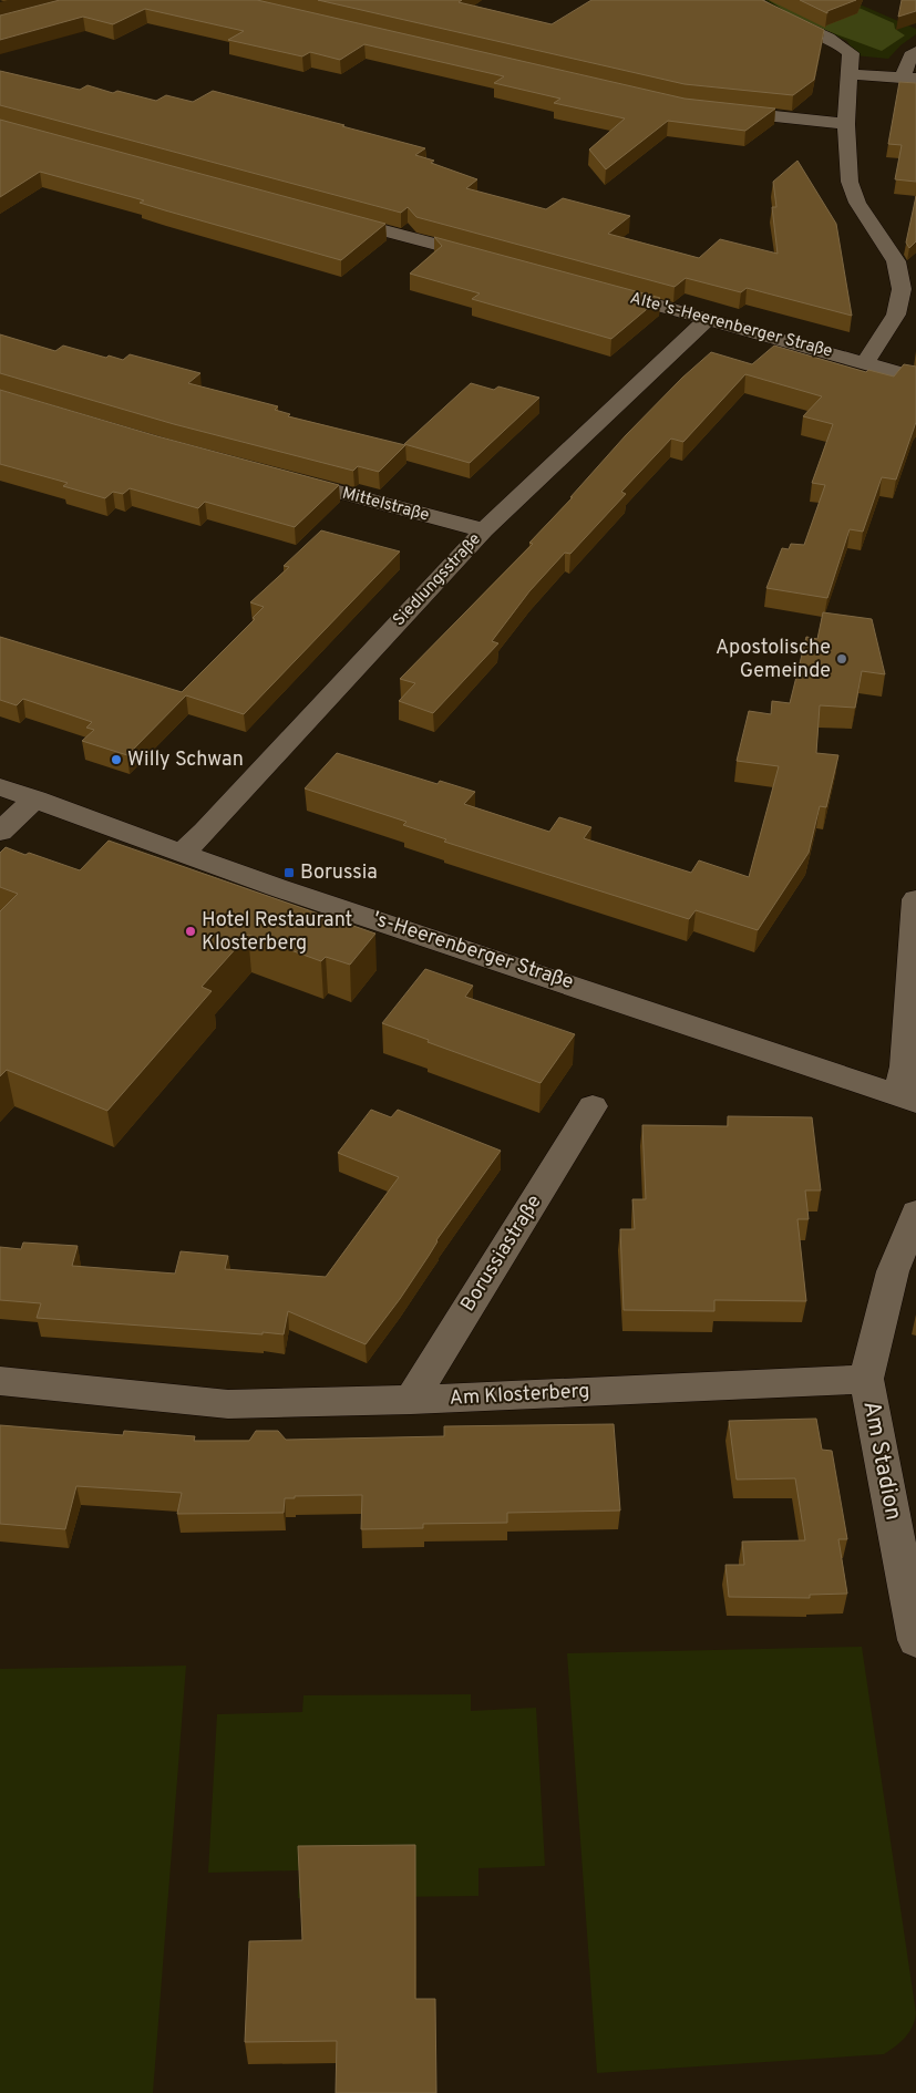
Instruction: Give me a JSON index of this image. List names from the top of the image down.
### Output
{
  "streets": {
    "street": [
      "Alte 's-Heerenberger Straße",
      "Mittelstraße",
      "Siedlungsstraße",
      "'s-Heerenberger Straße",
      "Borussiastraße",
      "Am Klosterberg",
      "Am Stadion"
    ]
  },
  "crossings": [
    ["Alte 's-Heerenberger Straße", "Siedlungsstraße"],
    ["Mittelstraße", "Siedlungsstraße"],
    ["Siedlungsstraße", "'s-Heerenberger Straße"],
    ["Borussiastraße", "Am Klosterberg"],
    ["Am Klosterberg", "Am Stadion"]
  ],
  "places": {
    "other": ["Apostolische Gemeinde", "Willy Schwan", "Hotel Restaurant Klosterberg"],
    "transit": ["Borussia"]
  }
}
